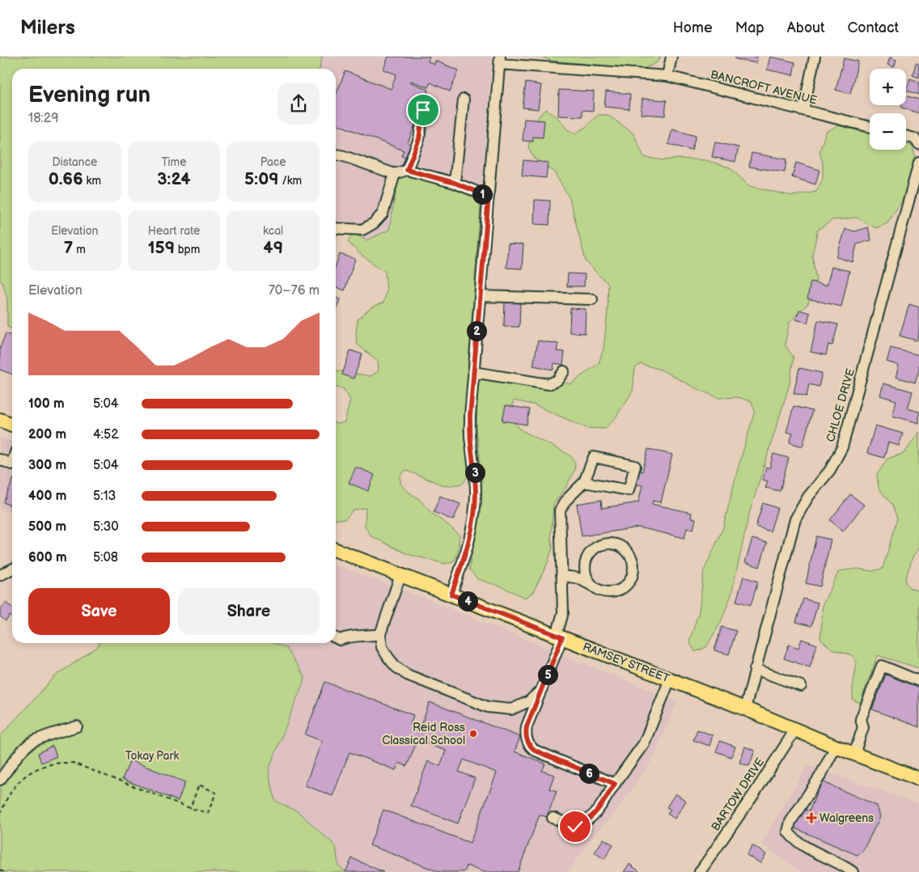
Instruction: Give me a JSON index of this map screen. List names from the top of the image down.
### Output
{
  "streets": {
    "main road": ["RAMSEY STREET"],
    "street": ["BANCROFT AVENUE", "CHLOE DRIVE", "BARTOW DRIVE"]
  },
  "crossings": [
    ["CHLOE DRIVE", "RAMSEY STREET"],
    ["RAMSEY STREET", "BARTOW DRIVE"]
  ],
  "parks": ["Tokay Park"],
  "places": {
    "other": ["Reid Ross Classical School"],
    "health": ["Walgreens"]
  },
  "page": {
    "header": "Milers",
    "nav": [
      "Home",
      "Map",
      "About",
      "Contact"
    ],
    "map_buttons": ["+", "−"],
    "heading": ["Evening run", "18:29"],
    "stats": [
      ["Distance", "0.66 km"],
      ["Time", "3:24"],
      ["Pace", "5:09 /km"],
      ["Elevation", "7 m"],
      ["Heart rate", "159 bpm"],
      ["kcal", "49"]
    ],
    "pins": [
      "1",
      "2",
      "3",
      "4",
      "5",
      "6"
    ],
    "chart": ["Elevation", "70–76 m"],
    "list": [
      {
        "name": "100 m",
        "note": "5:04"
      },
      {
        "name": "200 m",
        "note": "4:52"
      },
      {
        "name": "300 m",
        "note": "5:04"
      },
      {
        "name": "400 m",
        "note": "5:13"
      },
      {
        "name": "500 m",
        "note": "5:30"
      },
      {
        "name": "600 m",
        "note": "5:08"
      }
    ],
    "buttons": ["Save", "Share"]
  }
}
